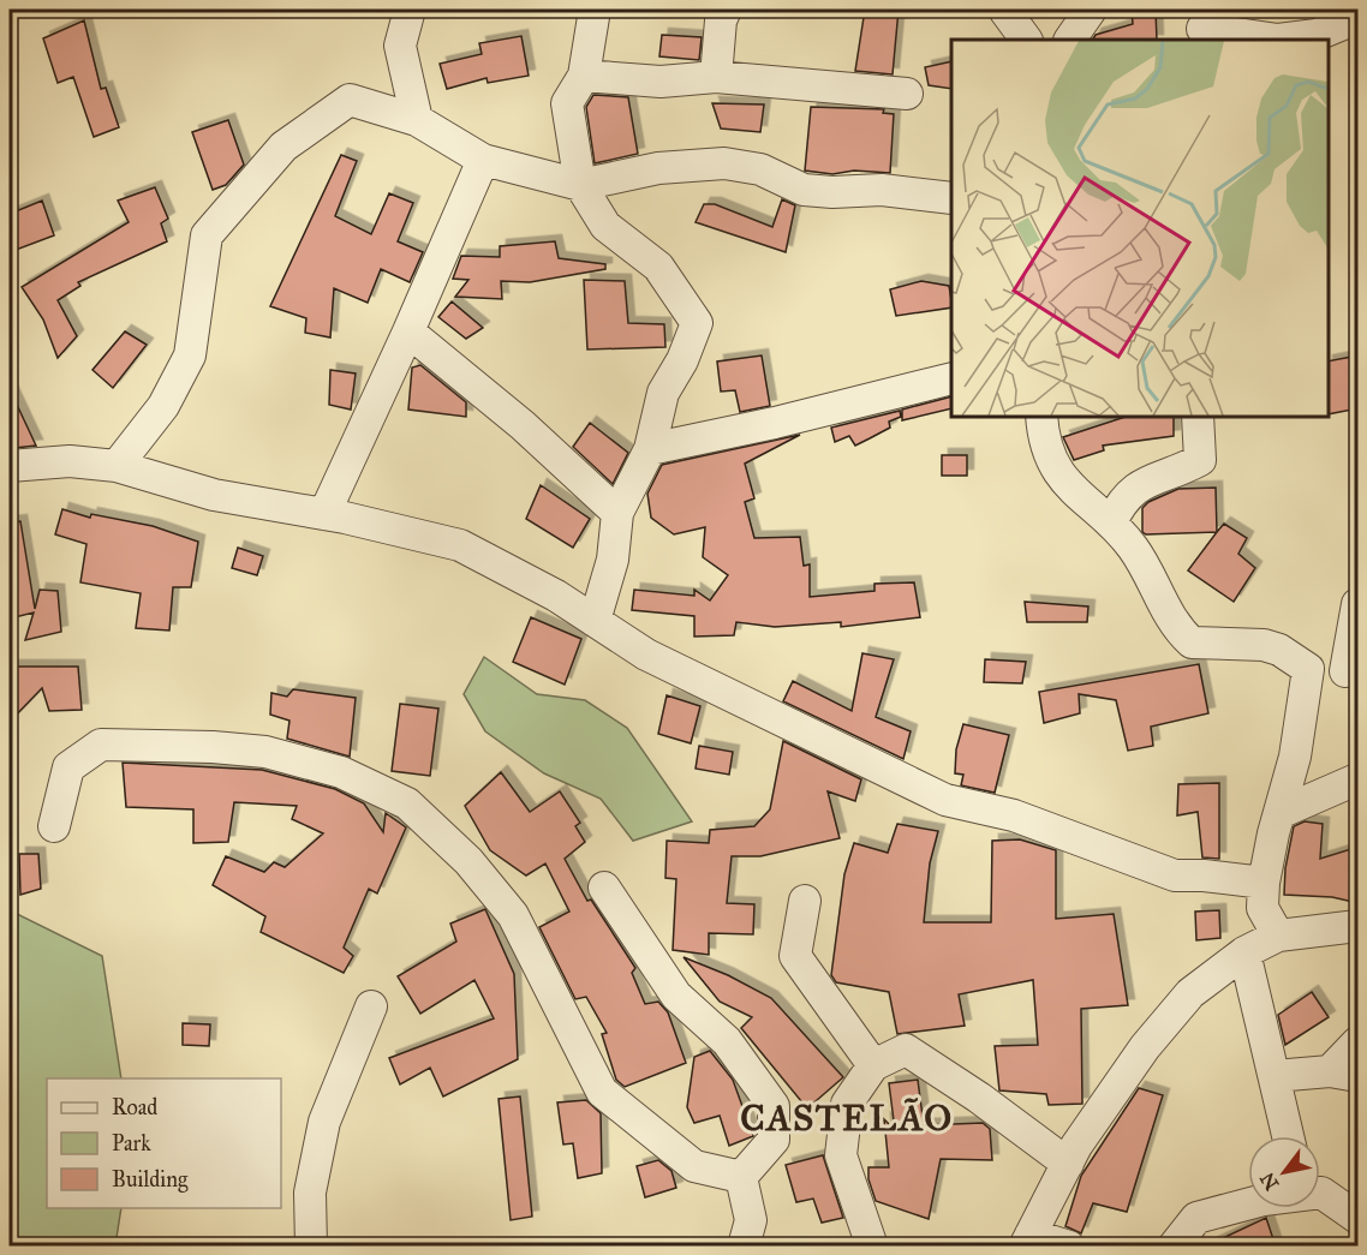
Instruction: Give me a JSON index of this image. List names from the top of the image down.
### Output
{
  "districts": ["CASTELÃO"],
  "legend": ["Road", "Park", "Building"],
  "north": "bottom left"
}
